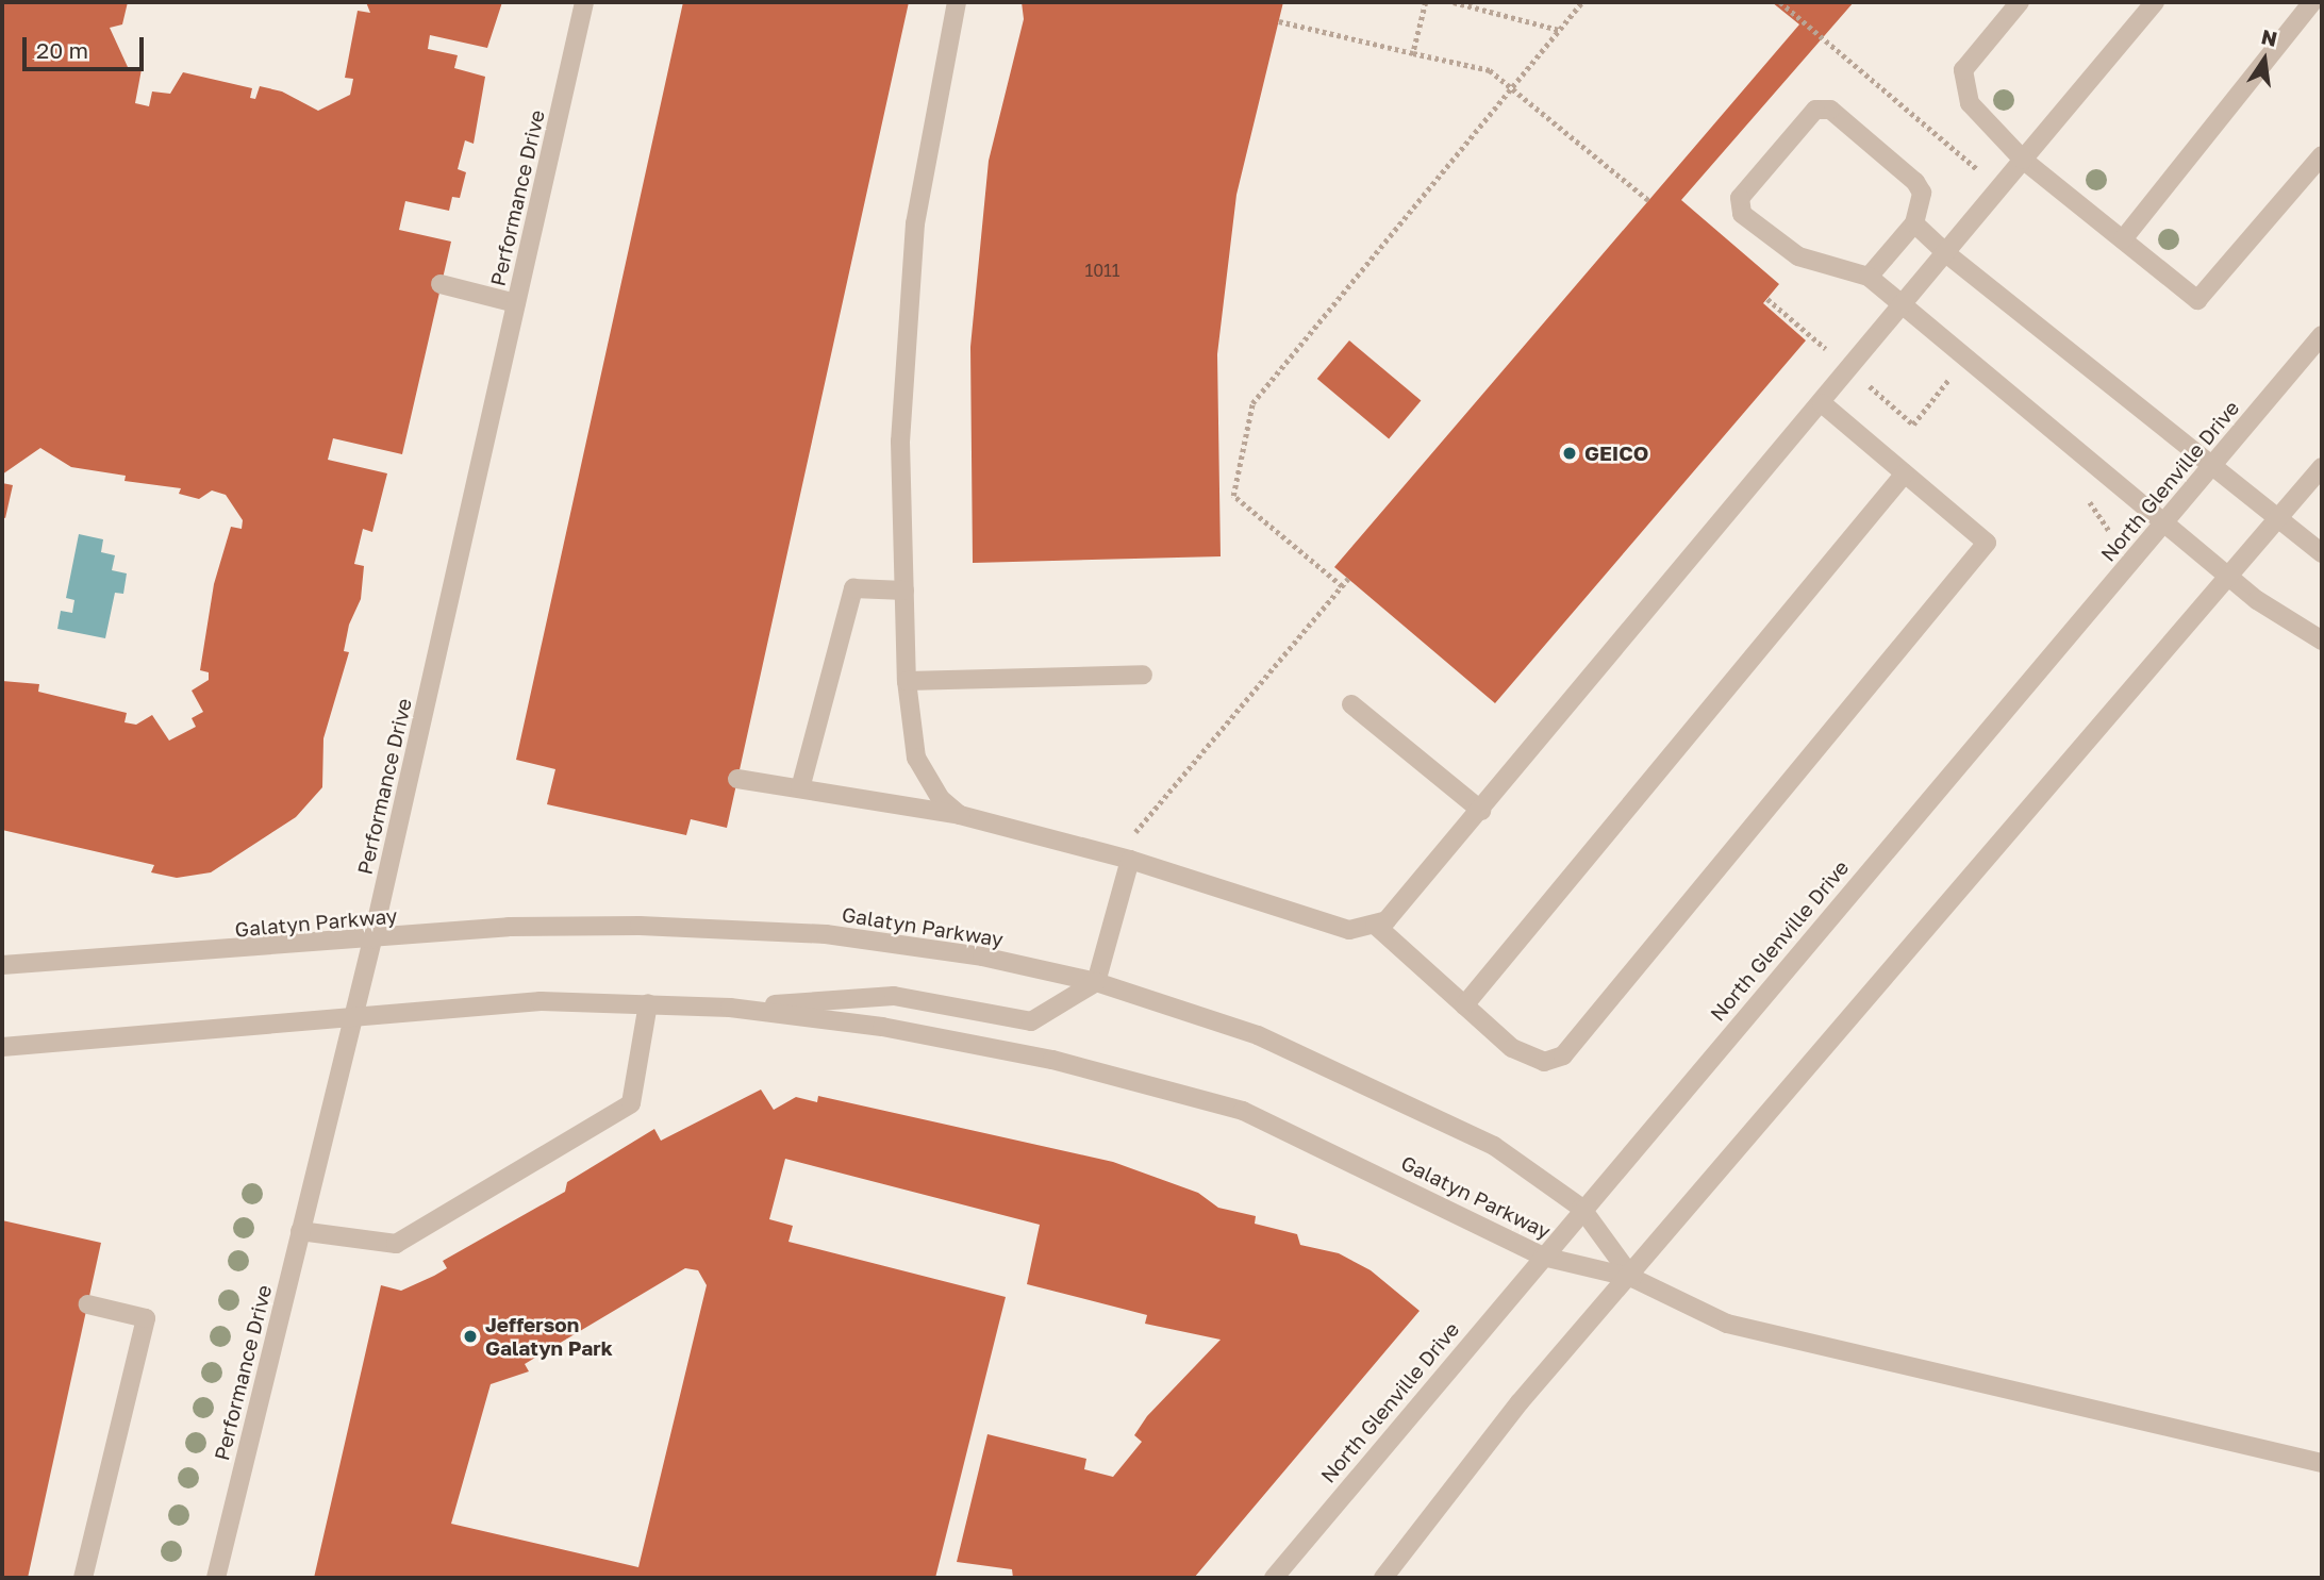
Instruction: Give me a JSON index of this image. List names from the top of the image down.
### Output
{
  "streets": {
    "street": ["Performance Drive", "North Glenville Drive", "Galatyn Parkway"]
  },
  "crossings": [
    ["Performance Drive", "Galatyn Parkway"],
    ["North Glenville Drive", "Galatyn Parkway"]
  ],
  "places": ["GEICO", "Jefferson Galatyn Park"],
  "house_numbers": ["1011"],
  "scale_bar": "20 m",
  "north": "top"
}
